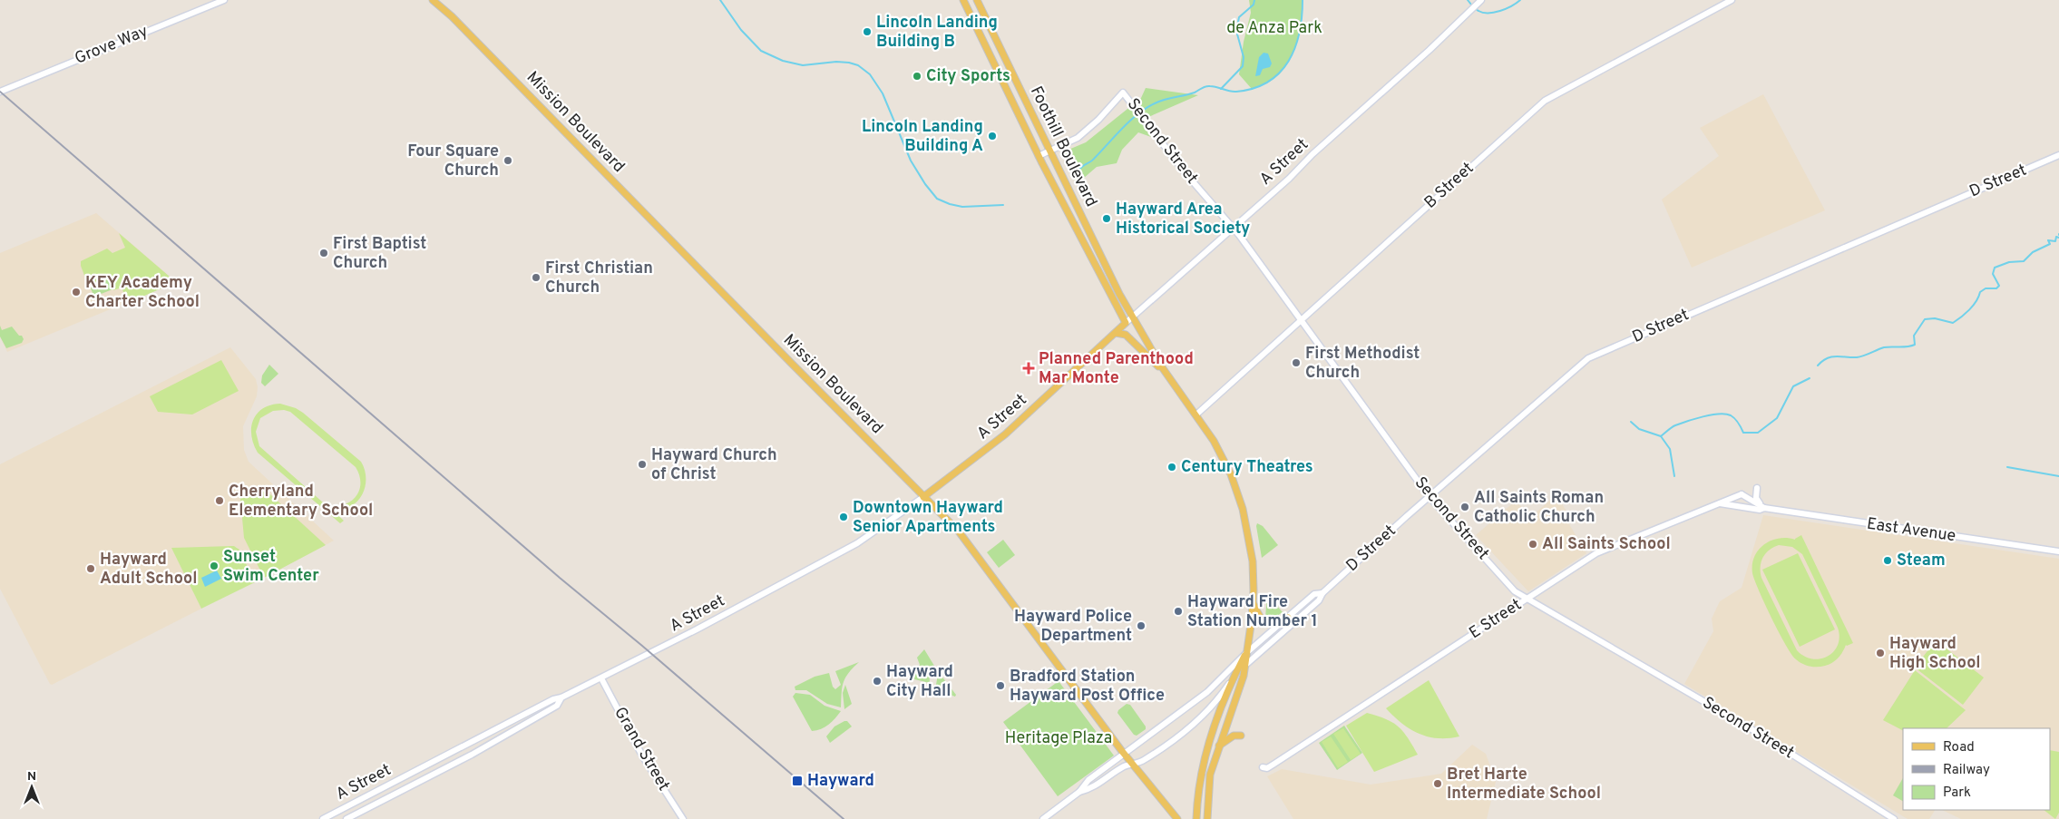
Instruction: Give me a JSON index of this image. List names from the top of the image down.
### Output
{
  "streets": {
    "main road": ["Mission Boulevard", "Foothill Boulevard", "A Street"],
    "street": [
      "Grove Way",
      "Second Street",
      "D Street",
      "B Street",
      "East Avenue",
      "E Street",
      "Grand Street"
    ]
  },
  "crossings": [
    ["Mission Boulevard", "A Street"],
    ["Mission Boulevard", "D Street"],
    ["Second Street", "Foothill Boulevard"],
    ["Second Street", "A Street"],
    ["Second Street", "D Street"],
    ["Second Street", "B Street"],
    ["Second Street", "E Street"],
    ["Foothill Boulevard", "A Street"],
    ["Foothill Boulevard", "D Street"],
    ["Foothill Boulevard", "B Street"],
    ["A Street", "Grand Street"],
    ["East Avenue", "E Street"]
  ],
  "parks": ["de Anza Park", "Heritage Plaza"],
  "places": {
    "other": [
      "Lincoln Landing Building B",
      "City Sports",
      "Lincoln Landing Building A",
      "Four Square Church",
      "Hayward Area Historical Society",
      "First Baptist Church",
      "First Christian Church",
      "KEY Academy Charter School",
      "First Methodist Church",
      "Hayward Church of Christ",
      "Century Theatres",
      "Cherryland Elementary School",
      "All Saints Roman Catholic Church",
      "Downtown Hayward Senior Apartments",
      "All Saints School",
      "Steam",
      "Sunset Swim Center",
      "Hayward Adult School",
      "Hayward Fire Station Number 1",
      "Hayward Police Department",
      "Hayward High School",
      "Hayward City Hall",
      "Bradford Station Hayward Post Office",
      "Bret Harte Intermediate School"
    ],
    "health": ["Planned Parenthood Mar Monte"],
    "transit": ["Hayward"]
  },
  "legend": ["Road", "Railway", "Park"],
  "north": "top"
}
